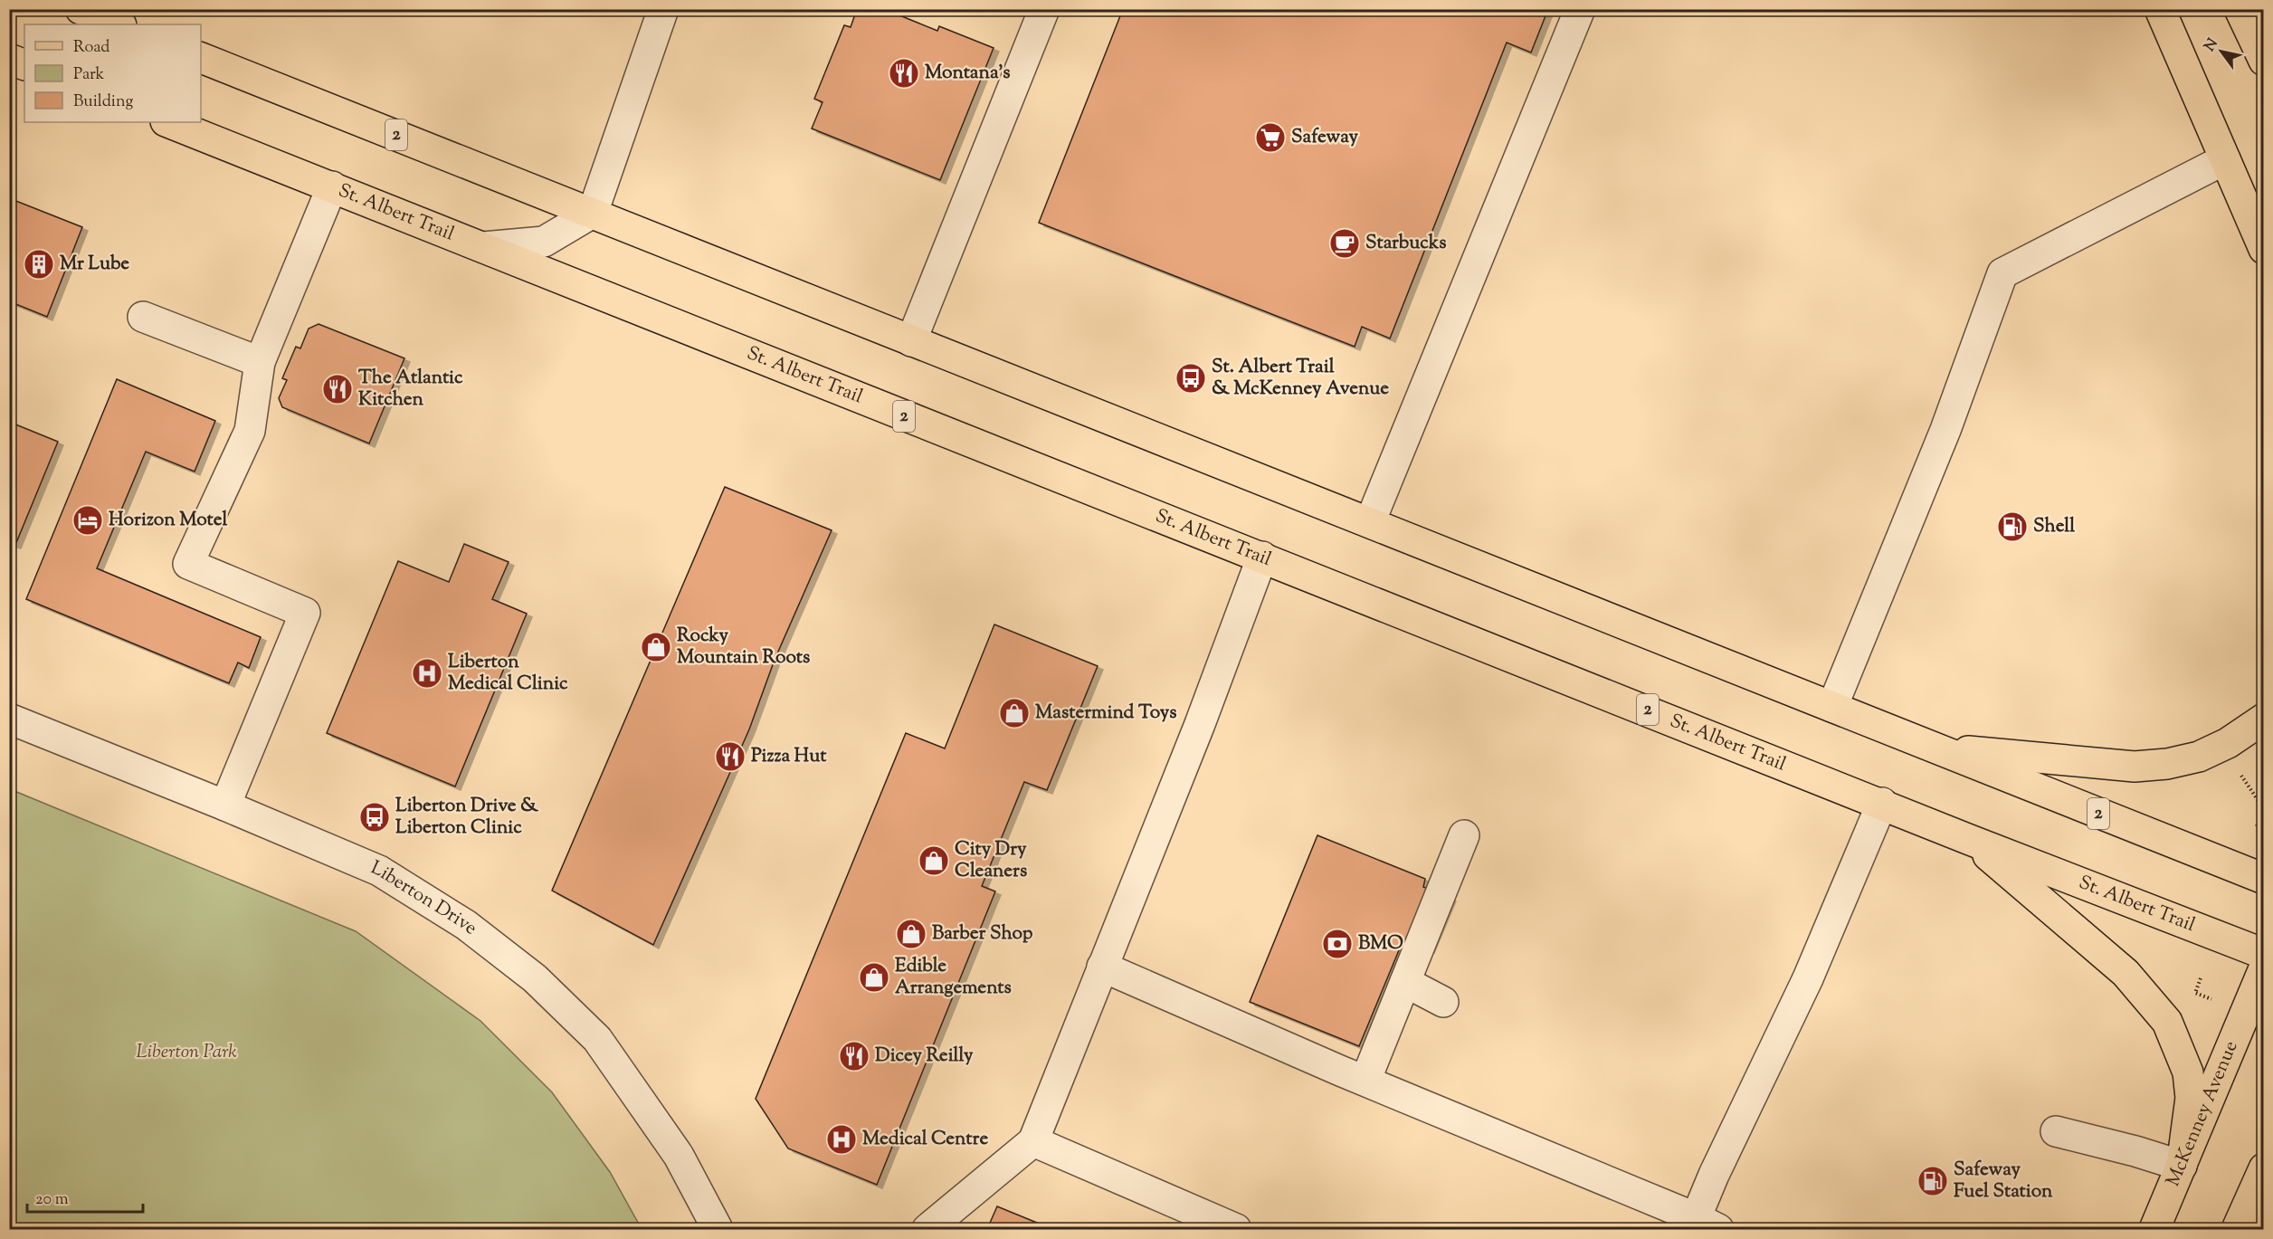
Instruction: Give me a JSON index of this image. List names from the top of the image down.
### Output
{
  "streets": {
    "main road": ["2", "St. Albert Trail", "McKenney Avenue"],
    "street": ["Liberton Drive"]
  },
  "parks": ["Liberton Park"],
  "places": {
    "restaurant": [
      "Montana's",
      "The Atlantic Kitchen",
      "Pizza Hut",
      "Dicey Reilly"
    ],
    "supermarket": ["Safeway"],
    "cafe": ["Starbucks"],
    "building": ["Mr Lube"],
    "bus stop": ["St. Albert Trail & McKenney Avenue", "Liberton Drive & Liberton Clinic"],
    "hotel": ["Horizon Motel"],
    "fuel station": ["Shell", "Safeway Fuel Station"],
    "shop": [
      "Rocky Mountain Roots",
      "Mastermind Toys",
      "City Dry Cleaners",
      "Barber Shop",
      "Edible Arrangements"
    ],
    "hospital": ["Liberton Medical Clinic", "Medical Centre"],
    "bank": ["BMO"]
  },
  "legend": ["Road", "Park", "Building"],
  "scale_bar": "20 m",
  "north": "top left"
}
